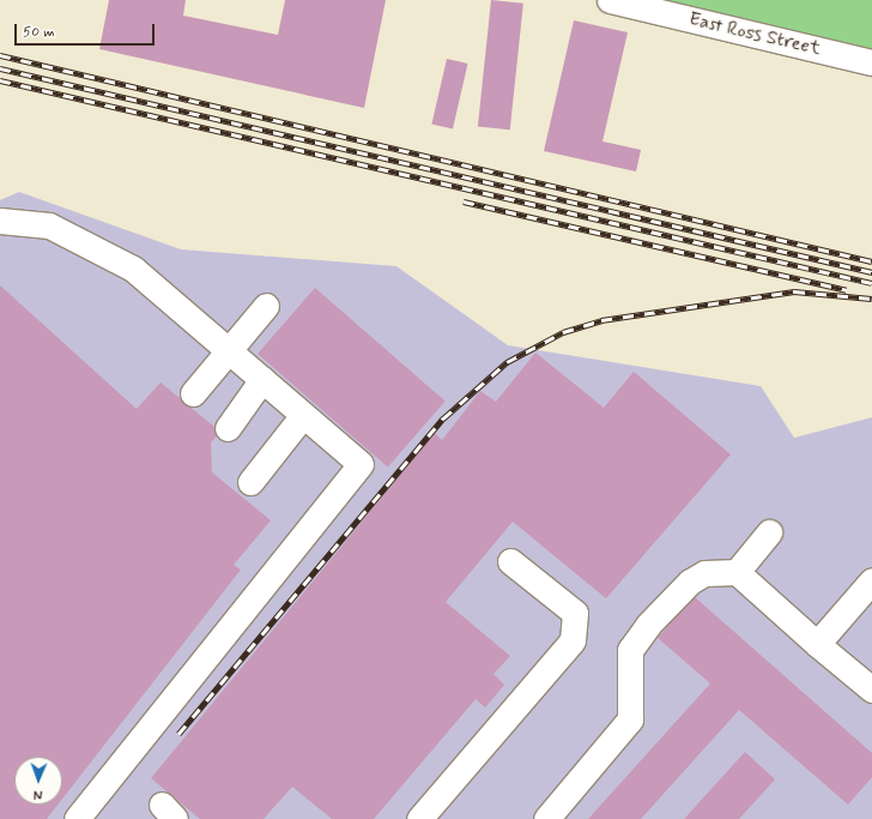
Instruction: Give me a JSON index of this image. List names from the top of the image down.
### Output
{
  "streets": {
    "street": ["East Ross Street"]
  },
  "scale_bar": "50 m",
  "north": "bottom"
}
